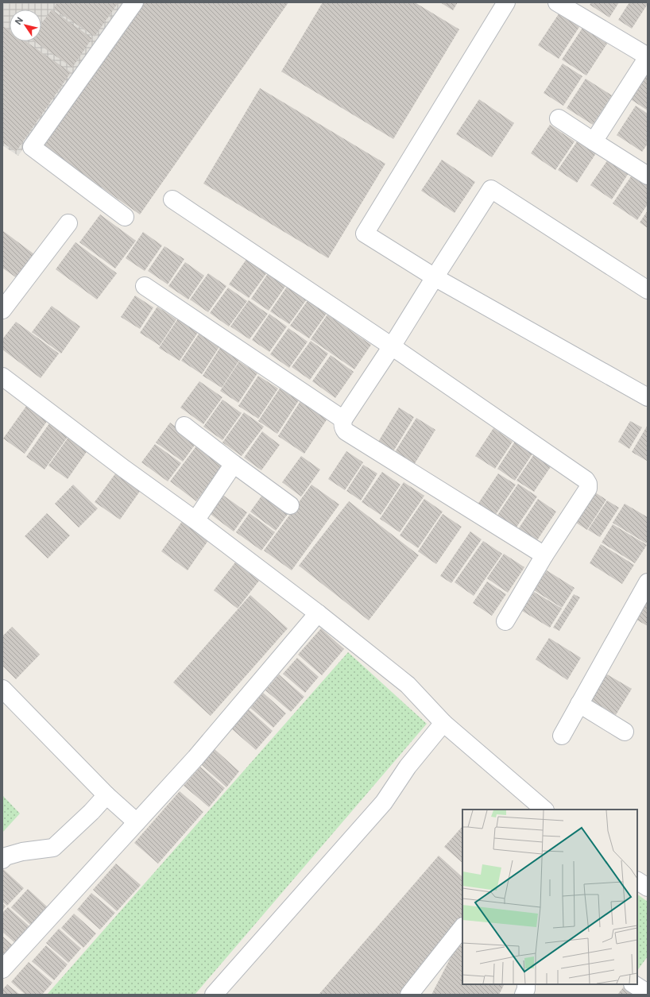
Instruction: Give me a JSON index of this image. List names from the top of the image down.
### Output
{
  "north": "top left"
}
